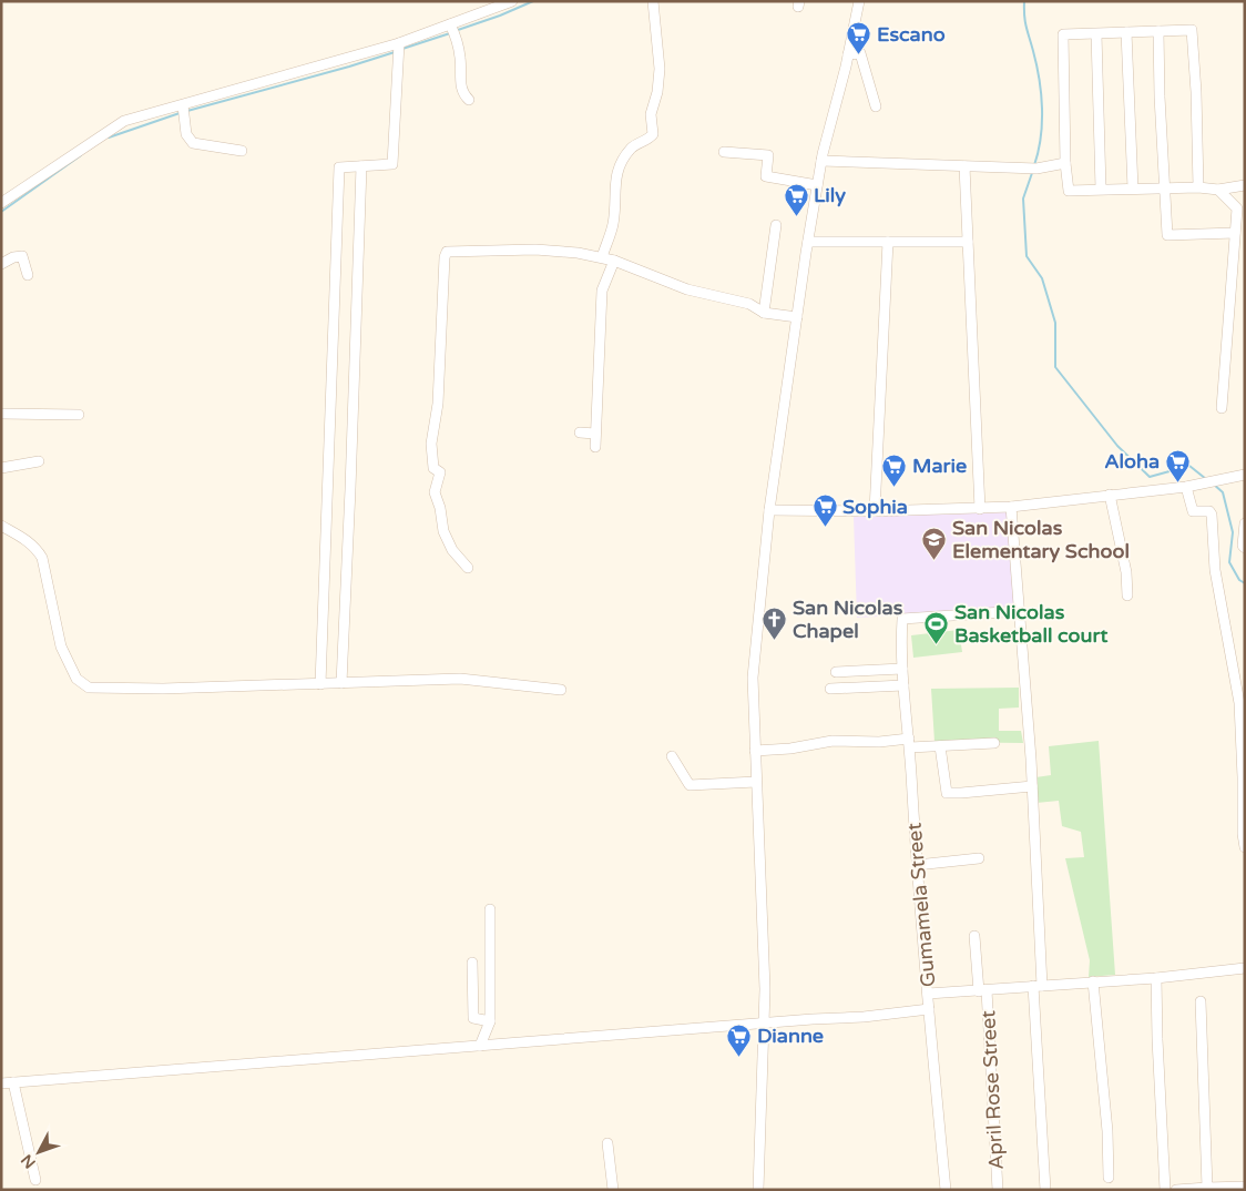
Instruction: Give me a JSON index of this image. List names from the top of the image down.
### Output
{
  "streets": {
    "street": ["Gumamela Street", "April Rose Street"]
  },
  "places": {
    "supermarket": [
      "Escano",
      "Lily",
      "Aloha",
      "Marie",
      "Sophia",
      "Dianne"
    ],
    "school or university": ["San Nicolas Elementary School"],
    "church": ["San Nicolas Chapel"],
    "sports": ["San Nicolas Basketball court"]
  },
  "north": "bottom left"
}
